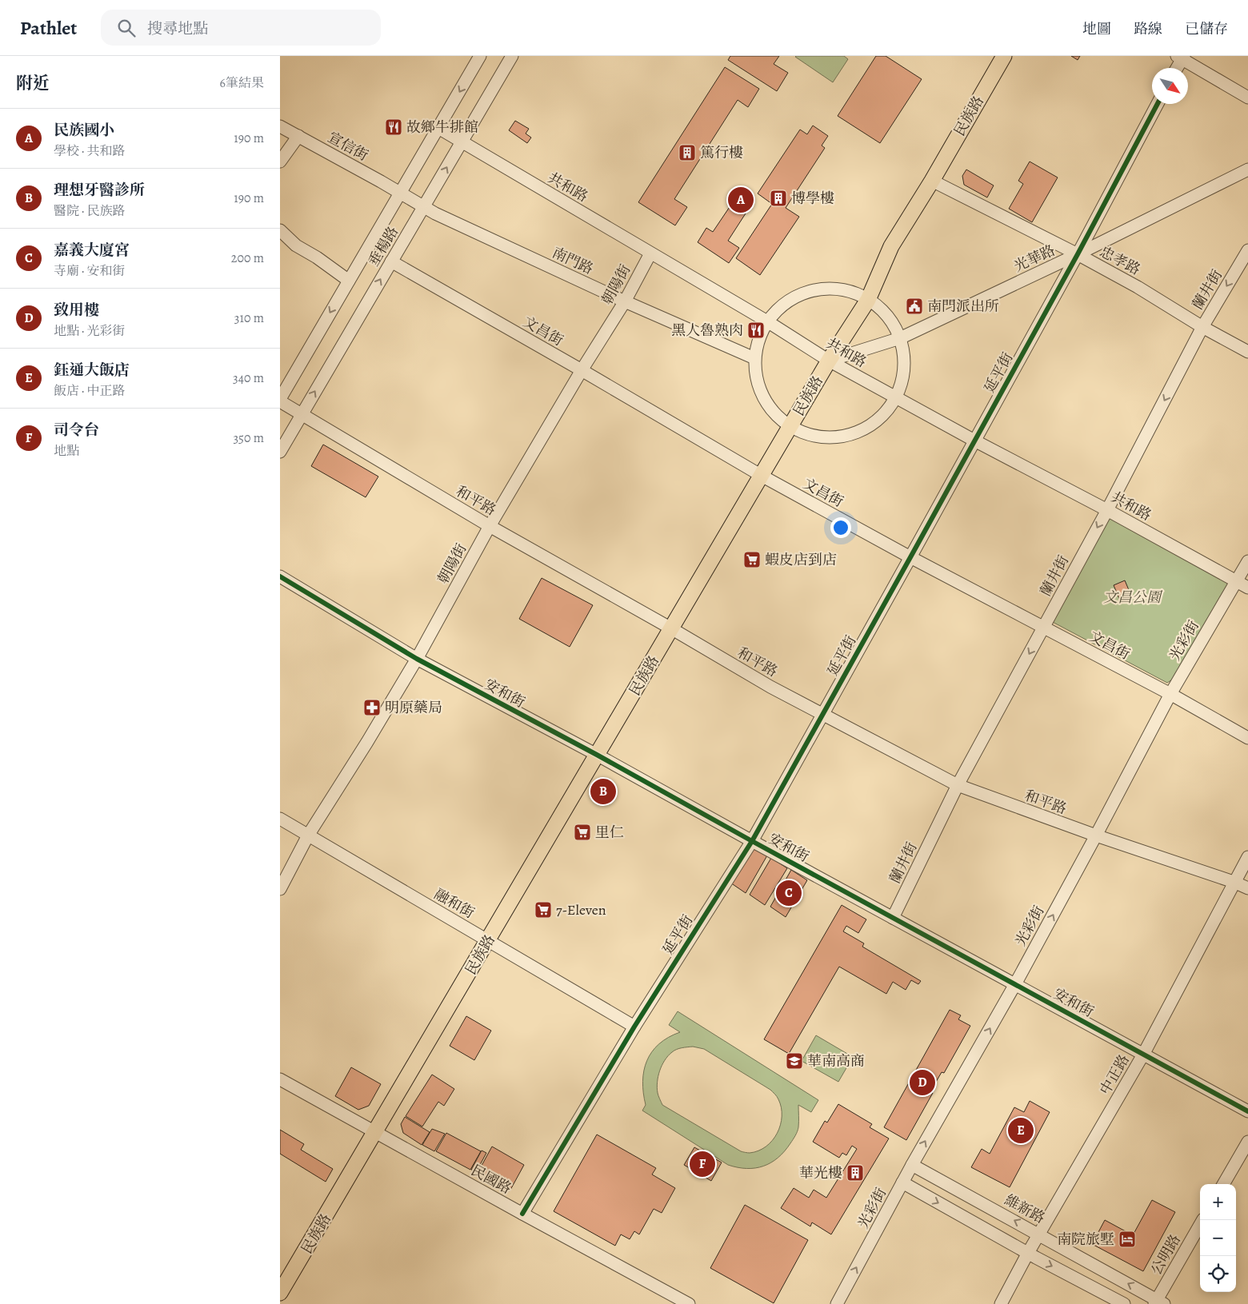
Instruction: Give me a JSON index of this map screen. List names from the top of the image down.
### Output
{
  "streets": {
    "main road": ["民族路"],
    "street": [
      "宣信街",
      "共和路",
      "垂楊路",
      "光華路",
      "南門路",
      "忠孝路",
      "朝陽街",
      "蘭井街",
      "文昌街",
      "延平街",
      "和平路",
      "光彩街",
      "安和街",
      "融和街",
      "中正路",
      "民國路",
      "維新路",
      "公明路"
    ]
  },
  "crossings": [
    ["民族路", "共和路"],
    ["民族路", "光華路"],
    ["民族路", "忠孝路"],
    ["民族路", "文昌街"],
    ["民族路", "和平路"],
    ["民族路", "安和街"],
    ["民族路", "融和街"],
    ["民族路", "民國路"],
    ["宣信街", "垂楊路"],
    ["宣信街", "南門路"],
    ["共和路", "垂楊路"],
    ["共和路", "光華路"],
    ["共和路", "朝陽街"],
    ["共和路", "蘭井街"],
    ["共和路", "延平街"],
    ["共和路", "光彩街"],
    ["垂楊路", "南門路"],
    ["垂楊路", "文昌街"],
    ["垂楊路", "和平路"],
    ["光華路", "忠孝路"],
    ["光華路", "延平街"],
    ["南門路", "朝陽街"],
    ["忠孝路", "蘭井街"],
    ["忠孝路", "延平街"],
    ["朝陽街", "文昌街"],
    ["朝陽街", "和平路"],
    ["朝陽街", "安和街"],
    ["朝陽街", "融和街"],
    ["蘭井街", "文昌街"],
    ["蘭井街", "和平路"],
    ["蘭井街", "安和街"],
    ["文昌街", "延平街"],
    ["文昌街", "光彩街"],
    ["延平街", "和平路"],
    ["延平街", "安和街"],
    ["延平街", "融和街"],
    ["延平街", "民國路"],
    ["和平路", "光彩街"],
    ["和平路", "中正路"],
    ["光彩街", "安和街"],
    ["光彩街", "維新路"],
    ["安和街", "中正路"],
    ["中正路", "維新路"],
    ["維新路", "公明路"]
  ],
  "one_way": ["蘭井街", "光彩街"],
  "parks": ["文昌公園"],
  "places": {
    "restaurant": ["故鄉牛排館", "黑人魯熟肉"],
    "building": ["篤行樓", "博學樓", "華光樓"],
    "public building": ["南門派出所"],
    "supermarket": ["蝦皮店到店", "里仁", "7-Eleven"],
    "pharmacy": ["明原藥局"],
    "school or university": ["華南高商"],
    "hotel": ["南院旅墅"]
  },
  "north": "bottom right",
  "page": {
    "header": "Pathlet",
    "search": "搜尋地點",
    "nav": ["地圖", "路線", "已儲存"],
    "heading": ["附近", "6筆結果"],
    "list": [
      {
        "mark": "A",
        "name": "民族國小",
        "note": "學校 · 共和路",
        "value": "190 m"
      },
      {
        "mark": "B",
        "name": "理想牙醫診所",
        "note": "醫院 · 民族路",
        "value": "190 m"
      },
      {
        "mark": "C",
        "name": "嘉義大廈宮",
        "note": "寺廟 · 安和街",
        "value": "200 m"
      },
      {
        "mark": "D",
        "name": "致用樓",
        "note": "地點 · 光彩街",
        "value": "310 m"
      },
      {
        "mark": "E",
        "name": "鈺通大飯店",
        "note": "飯店 · 中正路",
        "value": "340 m"
      },
      {
        "mark": "F",
        "name": "司令台",
        "note": "地點",
        "value": "350 m"
      }
    ],
    "pins": [
      "A",
      "B",
      "C",
      "D",
      "E",
      "F"
    ],
    "map_buttons": ["+", "−"]
  }
}
